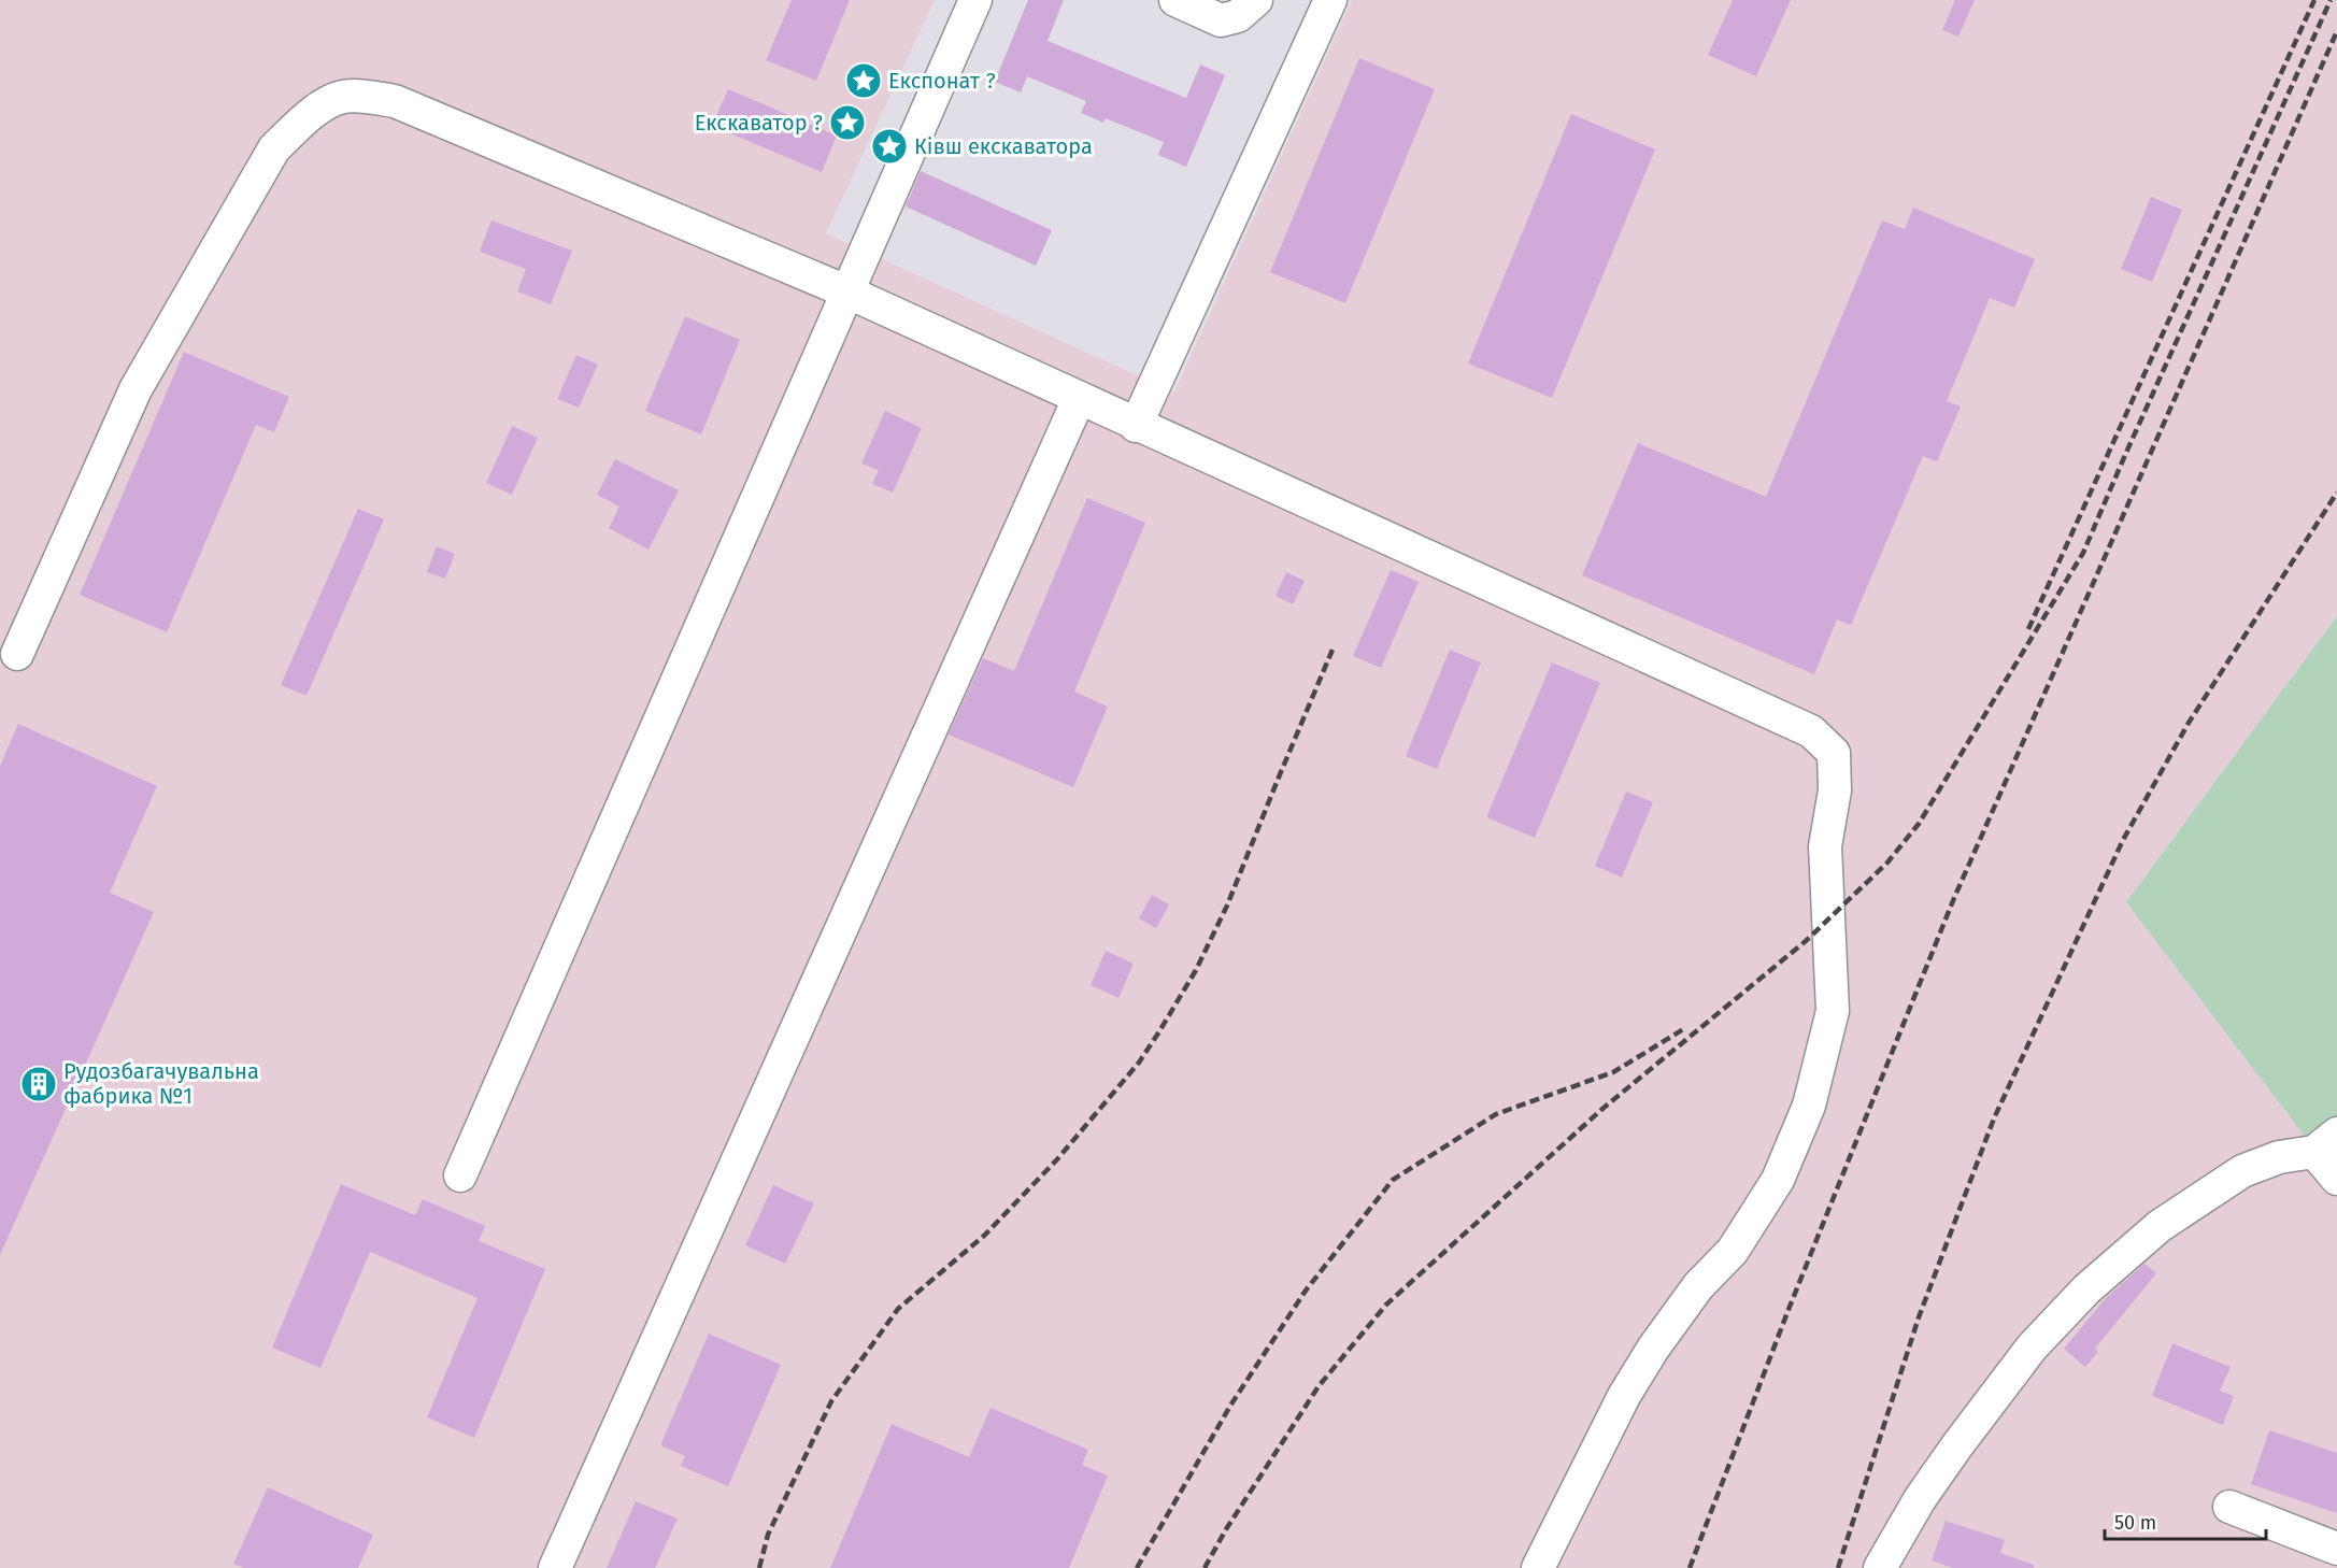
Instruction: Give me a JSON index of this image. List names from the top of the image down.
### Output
{
  "places": {
    "place": ["Експонат ?", "Екскаватор ?", "Ківш екскаватора"],
    "building": ["Рудозбагачувальна фабрика №1"]
  },
  "scale_bar": "50 m"
}
